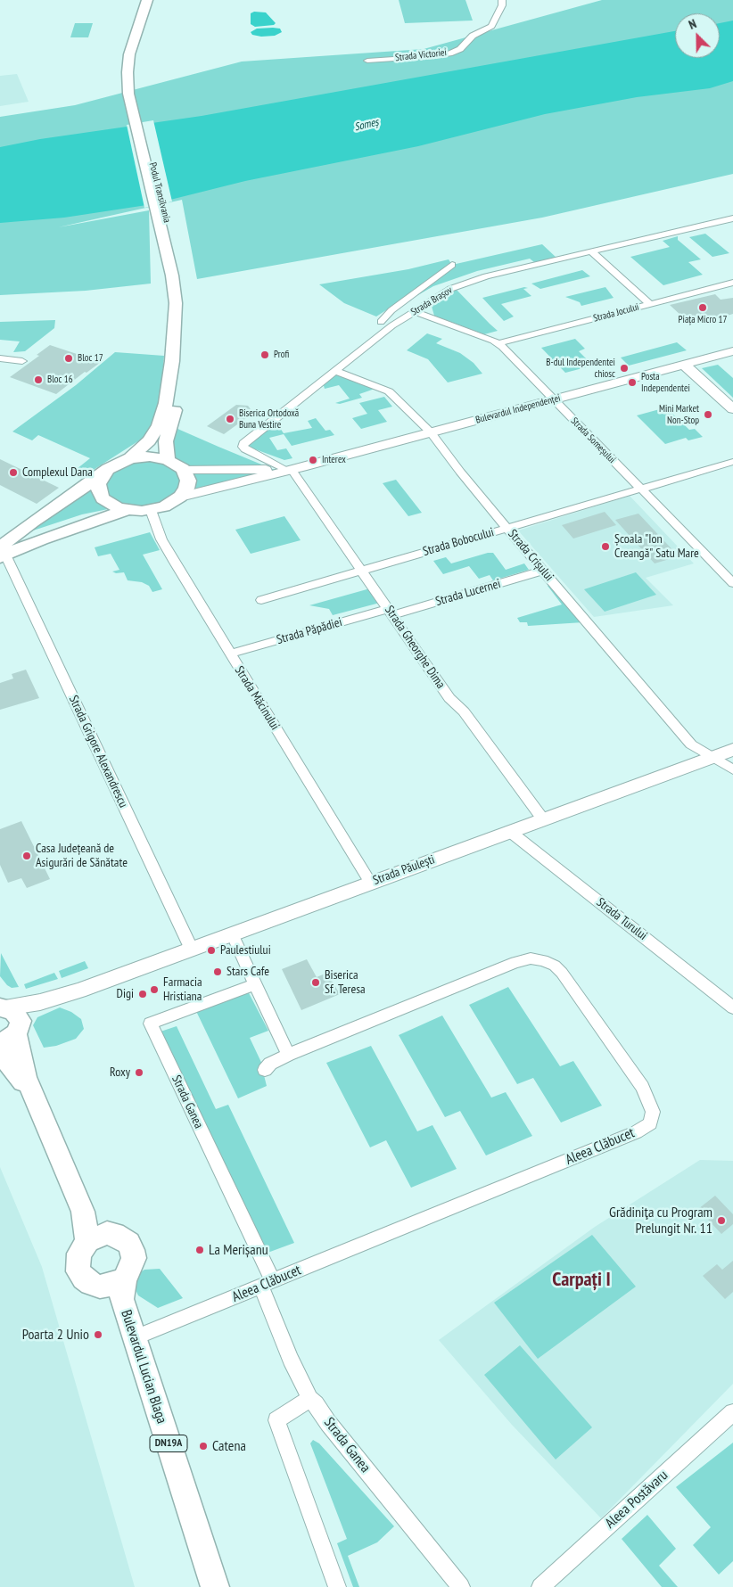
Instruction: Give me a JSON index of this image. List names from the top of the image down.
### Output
{
  "streets": {
    "main road": [
      "Podul Transilvania",
      "Bulevardul Independenței",
      "Strada Păulești",
      "Bulevardul Lucian Blaga",
      "DN19A"
    ],
    "street": [
      "Strada Victoriei",
      "Strada Brașov",
      "Strada Jocului",
      "Strada Someșului",
      "Strada Bobocului",
      "Strada Crișului",
      "Strada Lucernei",
      "Strada Păpădiei",
      "Strada Gheorghe Dima",
      "Strada Măcinului",
      "Strada Grigore Alexandrescu",
      "Strada Turului",
      "Strada Ganea",
      "Aleea Clăbucet",
      "Aleea Postăvaru"
    ]
  },
  "crossings": [
    ["Strada Brașov", "Bulevardul Independenței"],
    ["Strada Brașov", "Strada Someșului"],
    ["Strada Brașov", "Strada Crișului"],
    ["Strada Brașov", "Strada Gheorghe Dima"],
    ["Strada Jocului", "Strada Someșului"],
    ["Bulevardul Independenței", "Strada Someșului"],
    ["Bulevardul Independenței", "Strada Crișului"],
    ["Bulevardul Independenței", "Strada Gheorghe Dima"],
    ["Bulevardul Independenței", "Strada Măcinului"],
    ["Bulevardul Independenței", "Strada Grigore Alexandrescu"],
    ["Strada Someșului", "Strada Bobocului"],
    ["Strada Bobocului", "Strada Crișului"],
    ["Strada Bobocului", "Strada Gheorghe Dima"],
    ["Strada Crișului", "Strada Lucernei"],
    ["Strada Crișului", "Strada Păulești"],
    ["Strada Lucernei", "Strada Păpădiei"],
    ["Strada Lucernei", "Strada Gheorghe Dima"],
    ["Strada Păpădiei", "Strada Gheorghe Dima"],
    ["Strada Păpădiei", "Strada Măcinului"],
    ["Strada Gheorghe Dima", "Strada Păulești"],
    ["Strada Măcinului", "Strada Păulești"],
    ["Strada Grigore Alexandrescu", "Strada Păulești"],
    ["Strada Păulești", "Strada Turului"],
    ["Strada Ganea", "Aleea Clăbucet"],
    ["Aleea Clăbucet", "Bulevardul Lucian Blaga"]
  ],
  "districts": ["Carpați I"],
  "water": ["Someș"],
  "places": [
    "Piața Micro 17",
    "Profi",
    "Bloc 17",
    "B-dul Independentei chiosc",
    "Bloc 16",
    "Posta Independentei",
    "Mini Market Non-Stop",
    "Biserica Ortodoxă Buna Vestire",
    "Interex",
    "Complexul Dana",
    "Școala \"Ion Creangă\" Satu Mare",
    "Casa Județeană de Asigurări de Sănătate",
    "Paulestiului",
    "Stars Cafe",
    "Biserica Sf. Teresa",
    "Farmacia Hristiana",
    "Digi",
    "Roxy",
    "Grădiniţa cu Program Prelungit Nr. 11",
    "La Merișanu",
    "Poarta 2 Unio",
    "Catena"
  ],
  "north": "top left"
}
